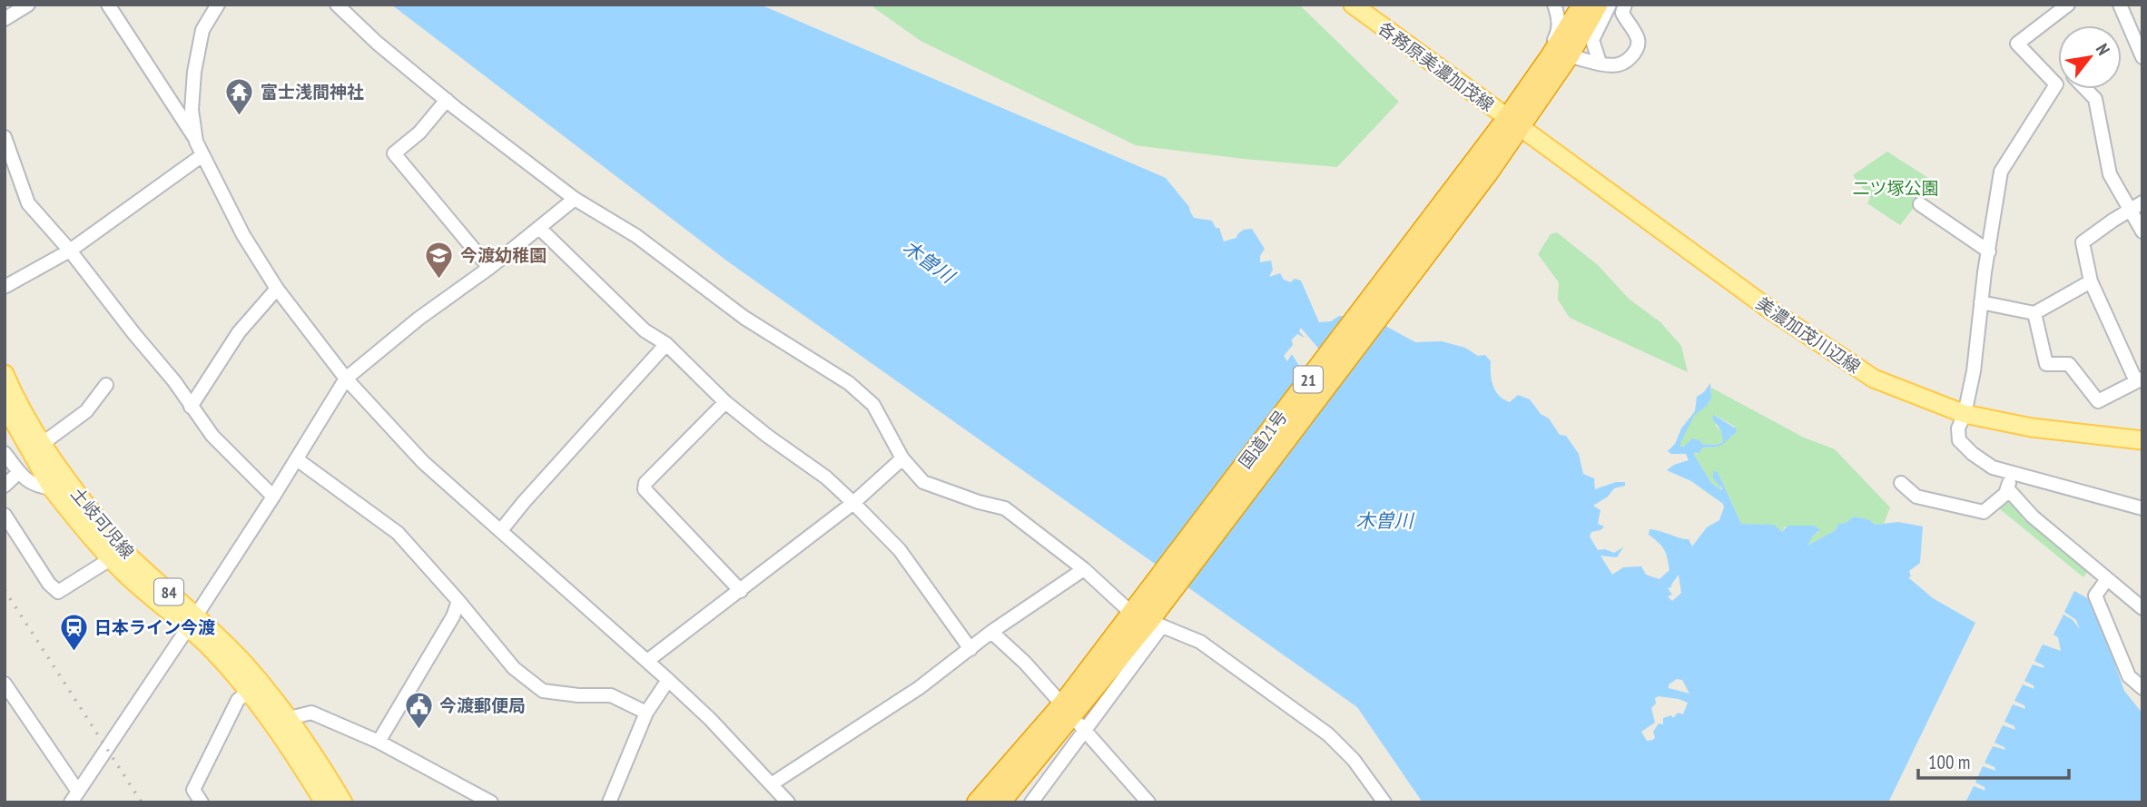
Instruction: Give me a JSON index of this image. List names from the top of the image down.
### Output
{
  "streets": {
    "highway": ["21", "国道21号"],
    "main road": [
      "各務原美濃加茂線",
      "美濃加茂川辺線",
      "土岐可児線",
      "84"
    ]
  },
  "crossings": [
    ["各務原美濃加茂線", "美濃加茂川辺線"],
    ["各務原美濃加茂線", "国道21号"],
    ["美濃加茂川辺線", "国道21号"]
  ],
  "water": ["木曽川"],
  "parks": ["二ツ塚公園"],
  "places": {
    "temple": ["富士浅間神社"],
    "school or university": ["今渡幼稚園"],
    "station": ["日本ライン今渡"],
    "public building": ["今渡郵便局"]
  },
  "scale_bar": "100 m",
  "north": "top right"
}
